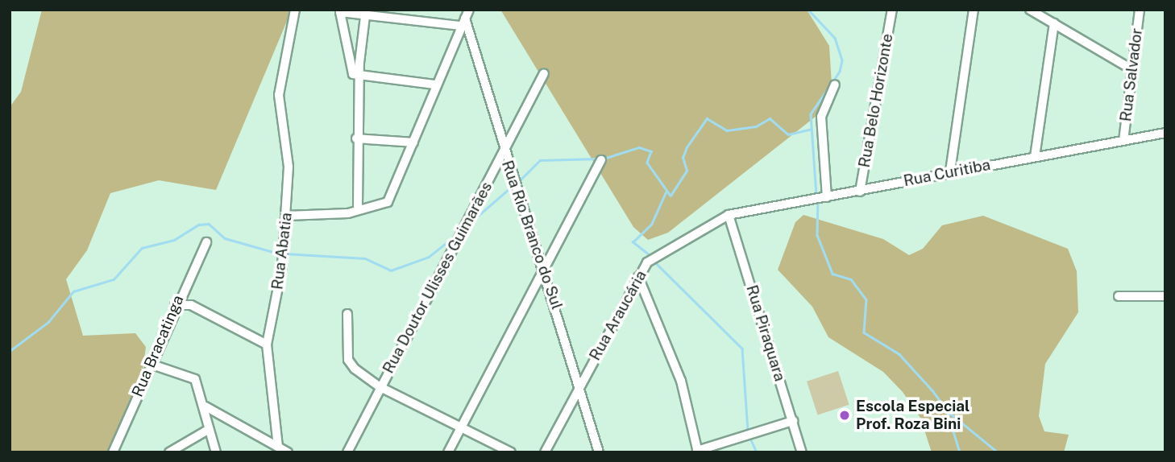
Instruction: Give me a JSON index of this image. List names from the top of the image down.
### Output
{
  "streets": {
    "street": [
      "Rua Salvador",
      "Rua Belo Horizonte",
      "Rua Curitiba",
      "Rua Rio Branco do Sul",
      "Rua Abatia",
      "Rua Doutor Ulisses Guimarães",
      "Rua Araucária",
      "Rua Piraquara",
      "Rua Bracatinga"
    ]
  },
  "crossings": [
    ["Rua Salvador", "Rua Curitiba"],
    ["Rua Belo Horizonte", "Rua Curitiba"],
    ["Rua Curitiba", "Rua Araucária"],
    ["Rua Curitiba", "Rua Piraquara"],
    ["Rua Rio Branco do Sul", "Rua Doutor Ulisses Guimarães"],
    ["Rua Rio Branco do Sul", "Rua Araucária"],
    ["Rua Araucária", "Rua Piraquara"]
  ],
  "places": ["Escola Especial Prof. Roza Bini"]
}
